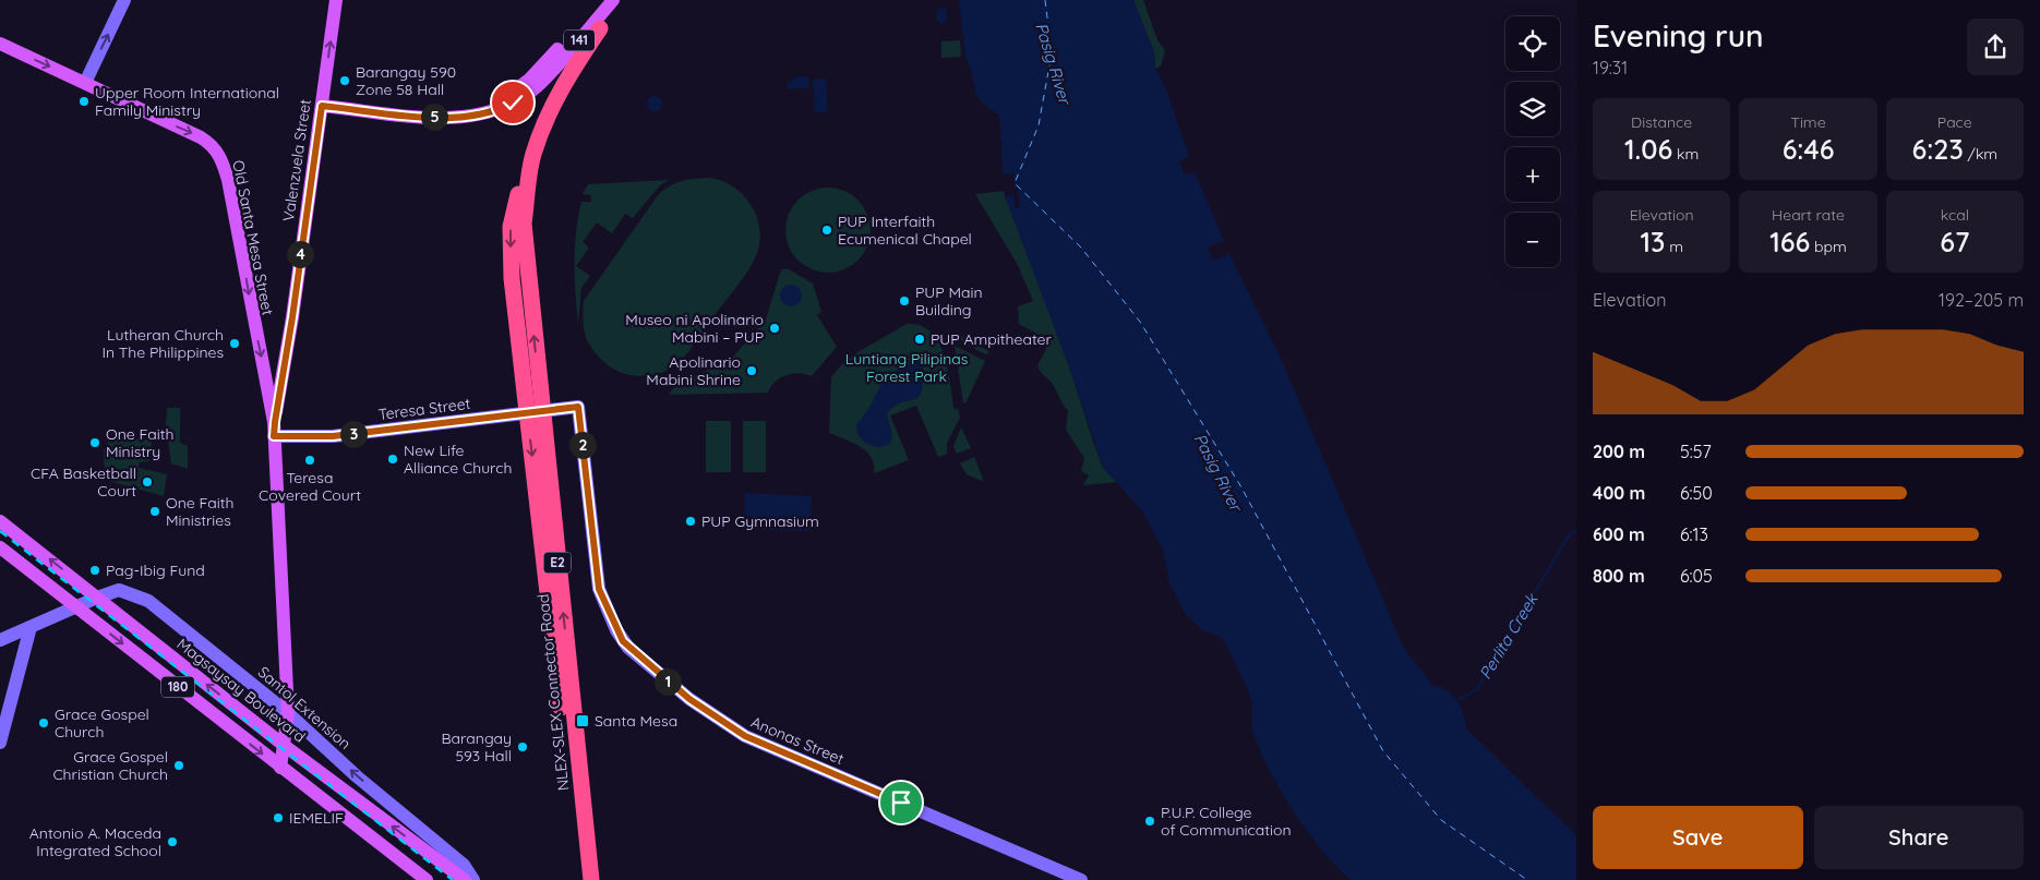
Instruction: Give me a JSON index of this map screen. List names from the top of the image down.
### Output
{
  "streets": {
    "highway": ["E2", "NLEX-SLEX Connector Road"],
    "main road": [
      "141",
      "Valenzuela Street",
      "Old Santa Mesa Street",
      "180",
      "Magsaysay Boulevard"
    ],
    "street": ["Teresa Street", "Santol Extension", "Anonas Street"]
  },
  "crossings": [
    ["141", "Valenzuela Street"],
    ["Valenzuela Street", "Old Santa Mesa Street"],
    ["Old Santa Mesa Street", "Teresa Street"],
    ["Old Santa Mesa Street", "180"],
    ["Old Santa Mesa Street", "Magsaysay Boulevard"],
    ["Old Santa Mesa Street", "Santol Extension"],
    ["Teresa Street", "Anonas Street"],
    ["180", "Santol Extension"],
    ["Magsaysay Boulevard", "Santol Extension"]
  ],
  "one_way": ["Old Santa Mesa Street", "Santol Extension"],
  "water": ["Pasig River", "Perlita Creek"],
  "parks": ["Luntiang Pilipinas Forest Park"],
  "places": {
    "other": [
      "Barangay 590 Zone 58 Hall",
      "Upper Room International Family Ministry",
      "PUP Interfaith Ecumenical Chapel",
      "PUP Main Building",
      "Museo ni Apolinario Mabini – PUP",
      "PUP Ampitheater",
      "Lutheran Church In The Philippines",
      "Apolinario Mabini Shrine",
      "One Faith Ministry",
      "New Life Alliance Church",
      "Teresa Covered Court",
      "CFA Basketball Court",
      "One Faith Ministries",
      "PUP Gymnasium",
      "Pag-Ibig Fund",
      "Grace Gospel Church",
      "Barangay 593 Hall",
      "Grace Gospel Christian Church",
      "IEMELIF",
      "P.U.P. College of Communication",
      "Antonio A. Maceda Integrated School"
    ],
    "transit": ["Santa Mesa"]
  },
  "page": {
    "heading": ["Evening run", "19:31"],
    "map_buttons": ["+", "−"],
    "stats": [
      ["Distance", "1.06 km"],
      ["Time", "6:46"],
      ["Pace", "6:23 /km"],
      ["Elevation", "13 m"],
      ["Heart rate", "166 bpm"],
      ["kcal", "67"]
    ],
    "pins": [
      "5",
      "4",
      "3",
      "2",
      "1"
    ],
    "chart": ["Elevation", "192–205 m"],
    "list": [
      {
        "name": "200 m",
        "note": "5:57"
      },
      {
        "name": "400 m",
        "note": "6:50"
      },
      {
        "name": "600 m",
        "note": "6:13"
      },
      {
        "name": "800 m",
        "note": "6:05"
      }
    ],
    "buttons": ["Save", "Share"]
  }
}
